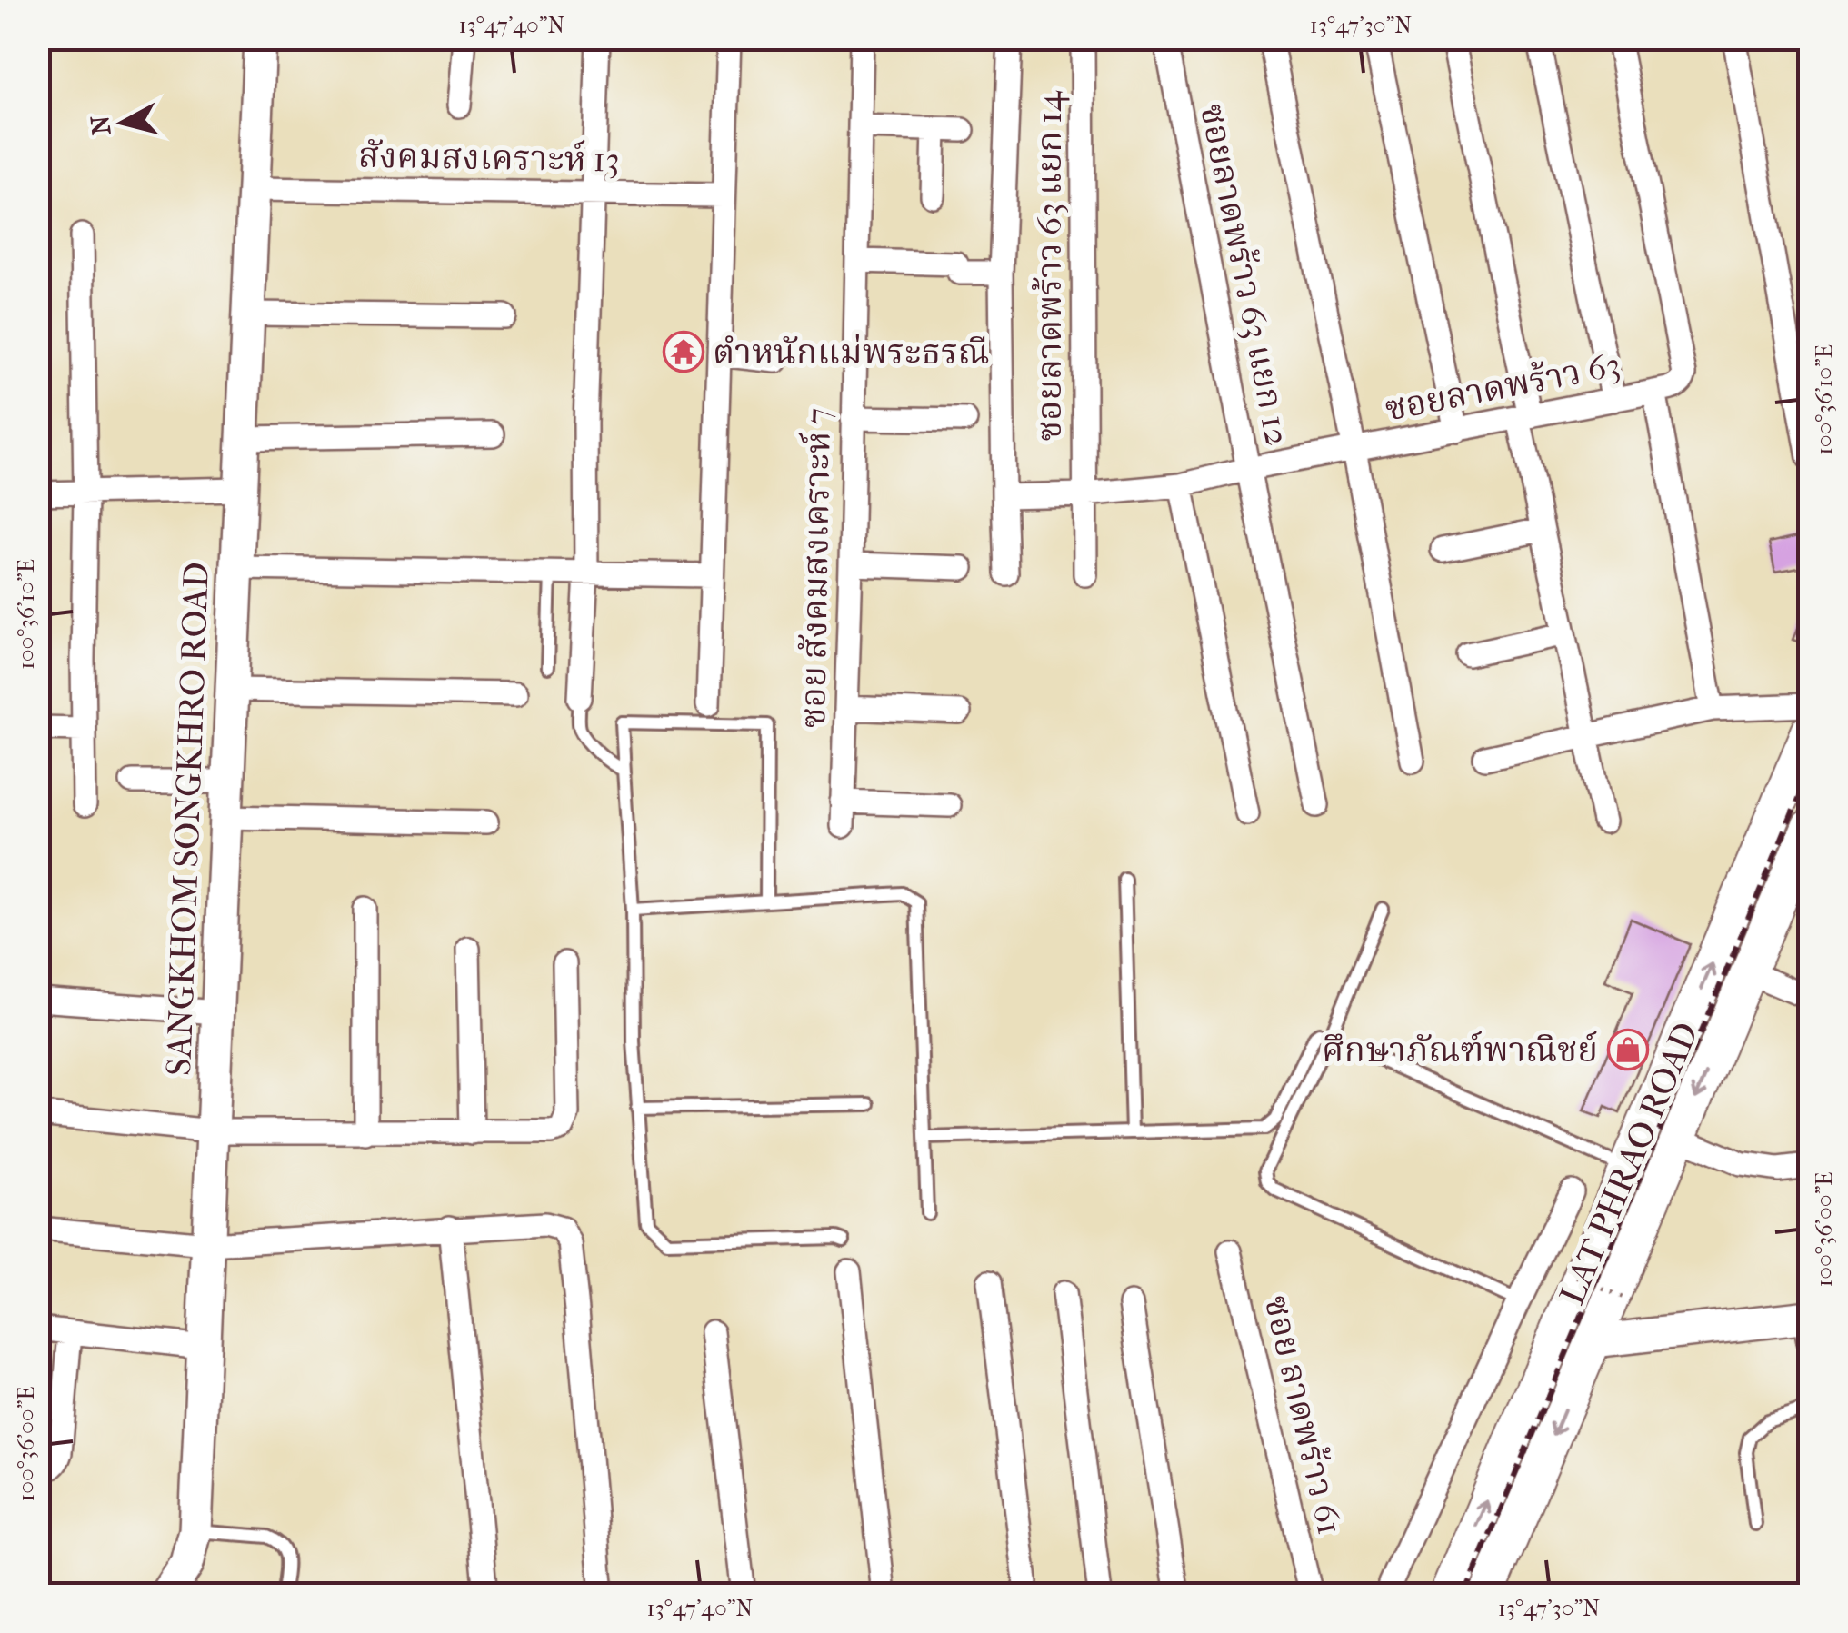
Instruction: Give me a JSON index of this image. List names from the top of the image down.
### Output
{
  "streets": {
    "main road": ["SANGKHOM SONGKHRO ROAD", "LAT PHRAO ROAD"],
    "street": [
      "สังคมสงเคราะห์ 13",
      "ซอยลาดพร้าว 63 แยก 14",
      "ซอยลาดพร้าว 63 แยก 12",
      "ซอยลาดพร้าว 63",
      "ซอย สังคมสงเคราะห์ 7",
      "ซอย ลาดพร้าว 61"
    ]
  },
  "crossings": [
    ["สังคมสงเคราะห์ 13", "SANGKHOM SONGKHRO ROAD"],
    ["ซอยลาดพร้าว 63 แยก 14", "ซอยลาดพร้าว 63"],
    ["ซอยลาดพร้าว 63 แยก 12", "ซอยลาดพร้าว 63"]
  ],
  "places": {
    "temple": ["ตำหนักแม่พระธรณี"],
    "shop": ["ศึกษาภัณฑ์พาณิชย์"]
  },
  "north": "left",
  "coordinates": [
    "13°47'40\"N",
    "13°47'30\"N",
    "100°36'10\"E",
    "100°36'00\"E"
  ]
}
